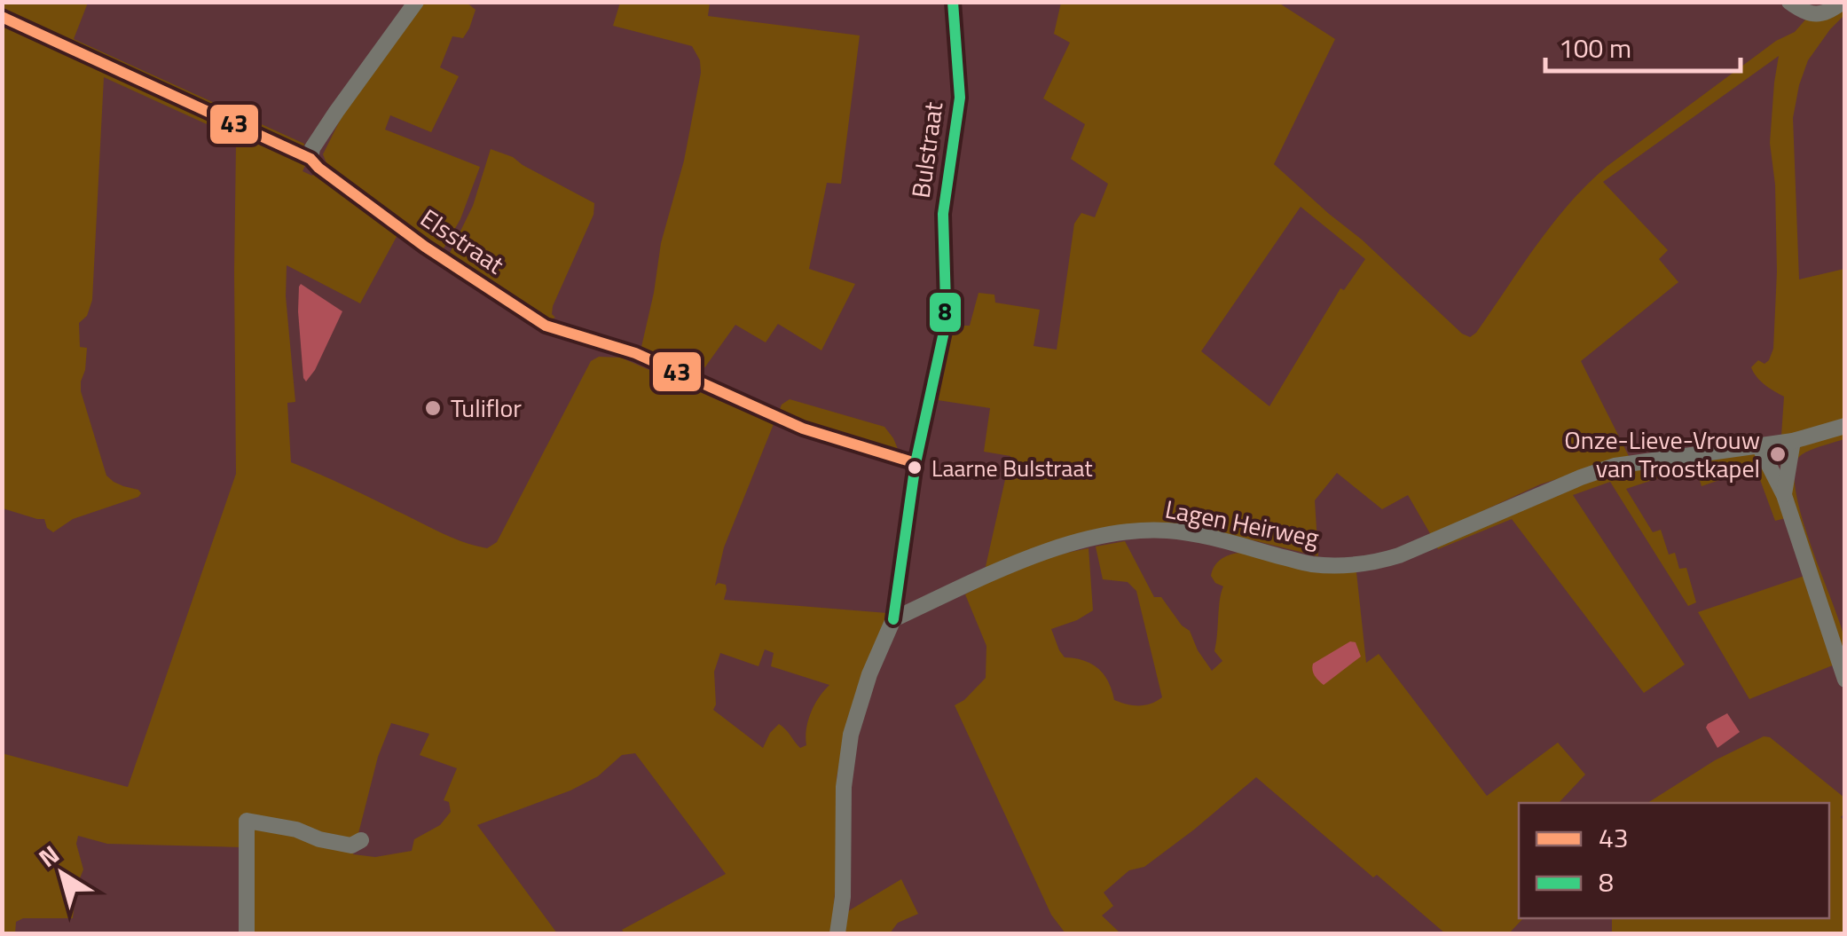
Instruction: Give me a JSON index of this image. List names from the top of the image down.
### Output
{
  "streets": {
    "street": ["Bulstraat", "Elsstraat", "Lagen Heirweg"]
  },
  "crossings": [
    ["Bulstraat", "Elsstraat"],
    ["Bulstraat", "Lagen Heirweg"]
  ],
  "places": ["Tuliflor", "Onze-Lieve-Vrouw van Troostkapel", "Laarne Bulstraat"],
  "lines": ["transit line 8", "transit line 43"],
  "legend": ["43", "8"],
  "scale_bar": "100 m",
  "north": "top left"
}
